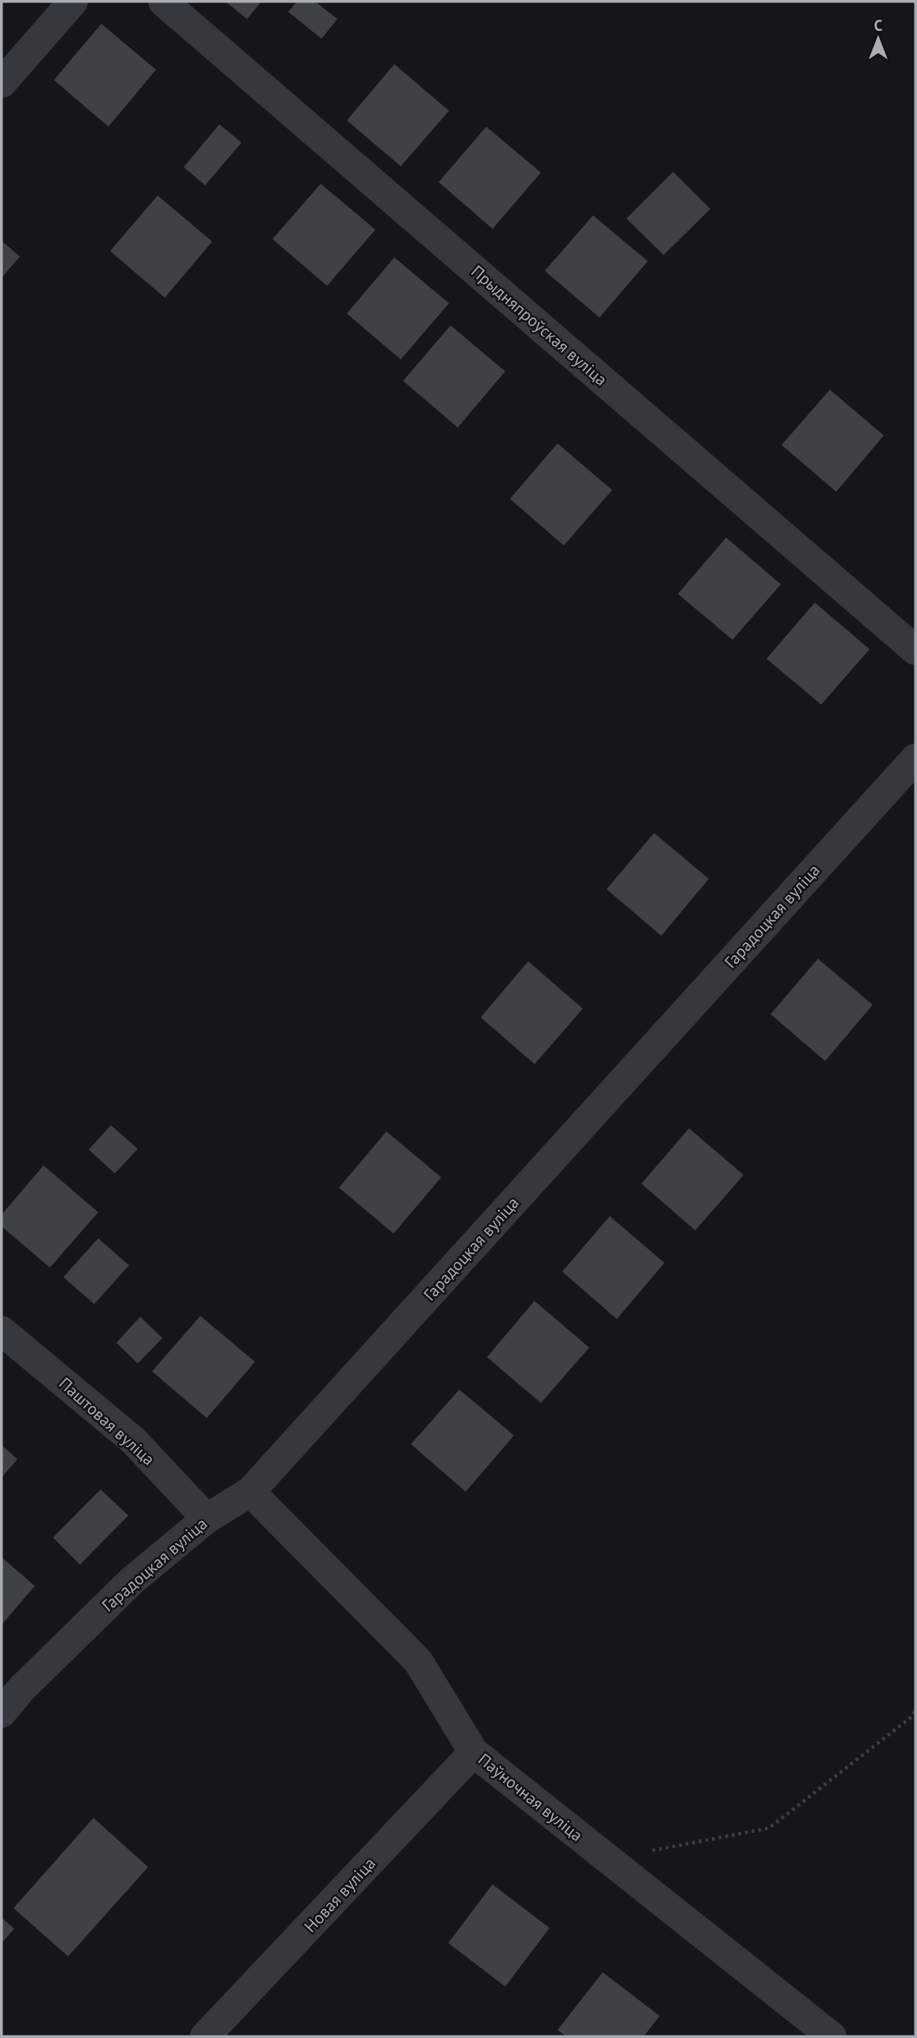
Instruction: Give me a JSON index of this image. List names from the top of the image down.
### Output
{
  "streets": {
    "street": [
      "Прыдняпроўская вуліца",
      "Гарадоцкая вуліца",
      "Паштовая вуліца",
      "Паўночная вуліца",
      "Новая вуліца"
    ]
  },
  "crossings": [
    ["Гарадоцкая вуліца", "Паштовая вуліца"],
    ["Гарадоцкая вуліца", "Паўночная вуліца"],
    ["Паўночная вуліца", "Новая вуліца"]
  ],
  "north": "top"
}
